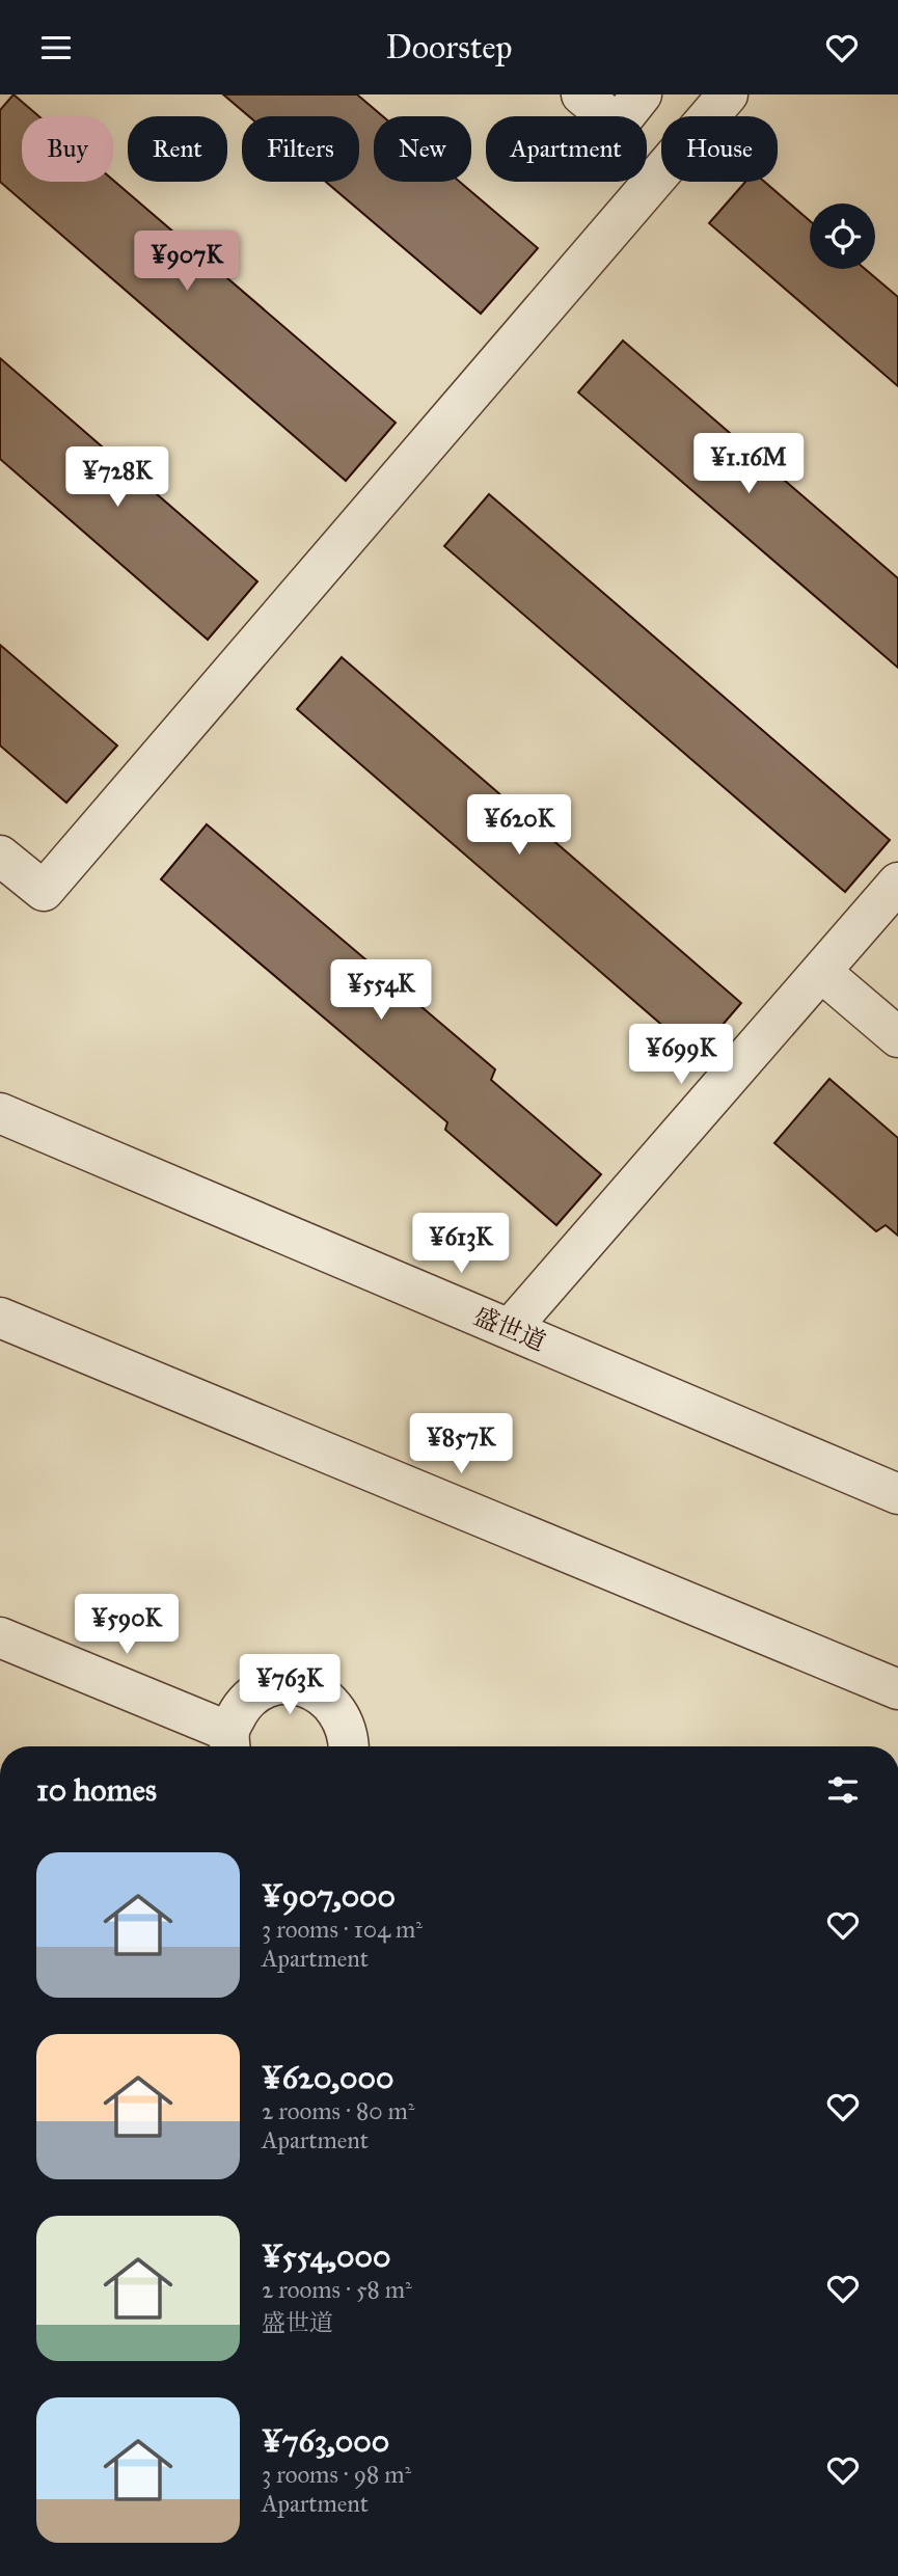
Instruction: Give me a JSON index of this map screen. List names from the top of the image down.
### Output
{
  "streets": {
    "street": ["盛世道"]
  },
  "page": {
    "header": "Doorstep",
    "chip": [
      "Buy",
      "Rent",
      "Filters",
      "New",
      "Apartment",
      "House"
    ],
    "price": [
      "¥907K",
      "¥1.16M",
      "¥728K",
      "¥620K",
      "¥554K",
      "¥699K",
      "¥613K",
      "¥857K",
      "¥590K",
      "¥763K"
    ],
    "heading": "10 homes",
    "list": [
      {
        "name": "¥907,000",
        "note": "3 rooms · 104 m² · Apartment"
      },
      {
        "name": "¥620,000",
        "note": "2 rooms · 80 m² · Apartment"
      },
      {
        "name": "¥554,000",
        "note": "2 rooms · 58 m² · 盛世道"
      },
      {
        "name": "¥763,000",
        "note": "3 rooms · 98 m² · Apartment"
      }
    ]
  }
}
